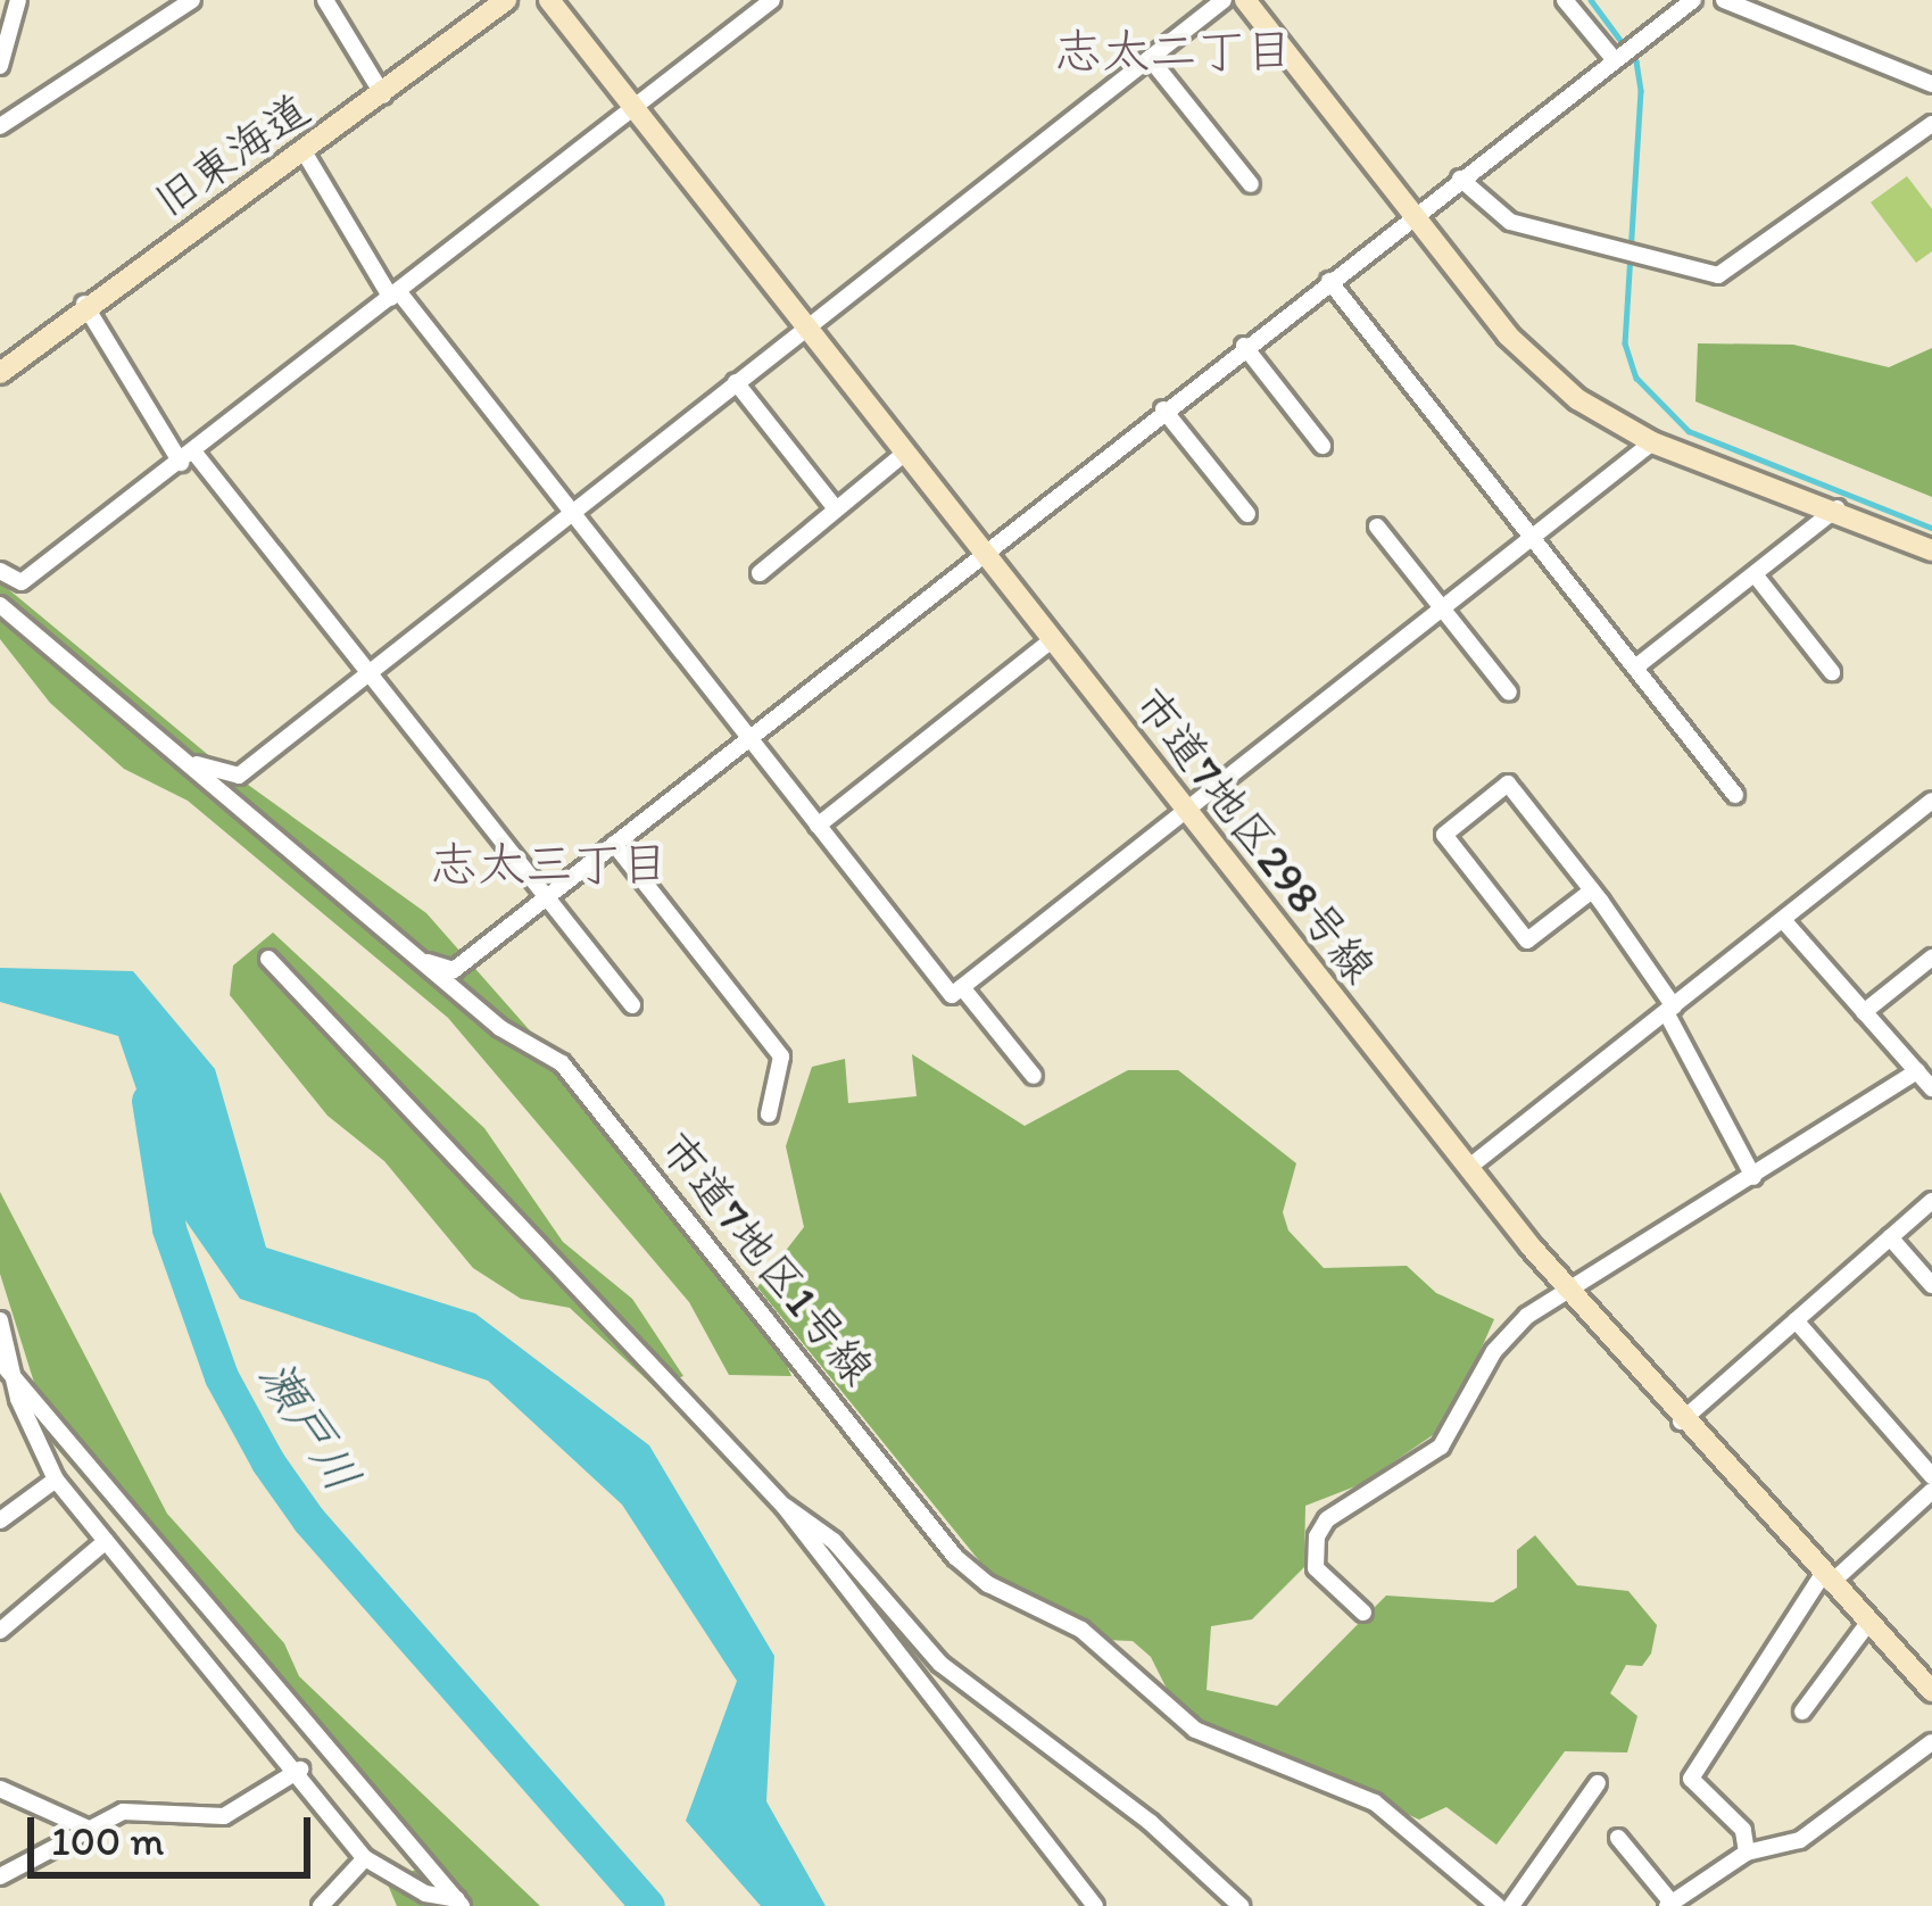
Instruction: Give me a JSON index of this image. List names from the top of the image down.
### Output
{
  "streets": {
    "street": ["旧東海道", "市道7地区298号線", "市道7地区1号線"]
  },
  "districts": ["志太二丁目", "志太三丁目"],
  "water": ["瀬戸川"],
  "scale_bar": "100 m"
}
